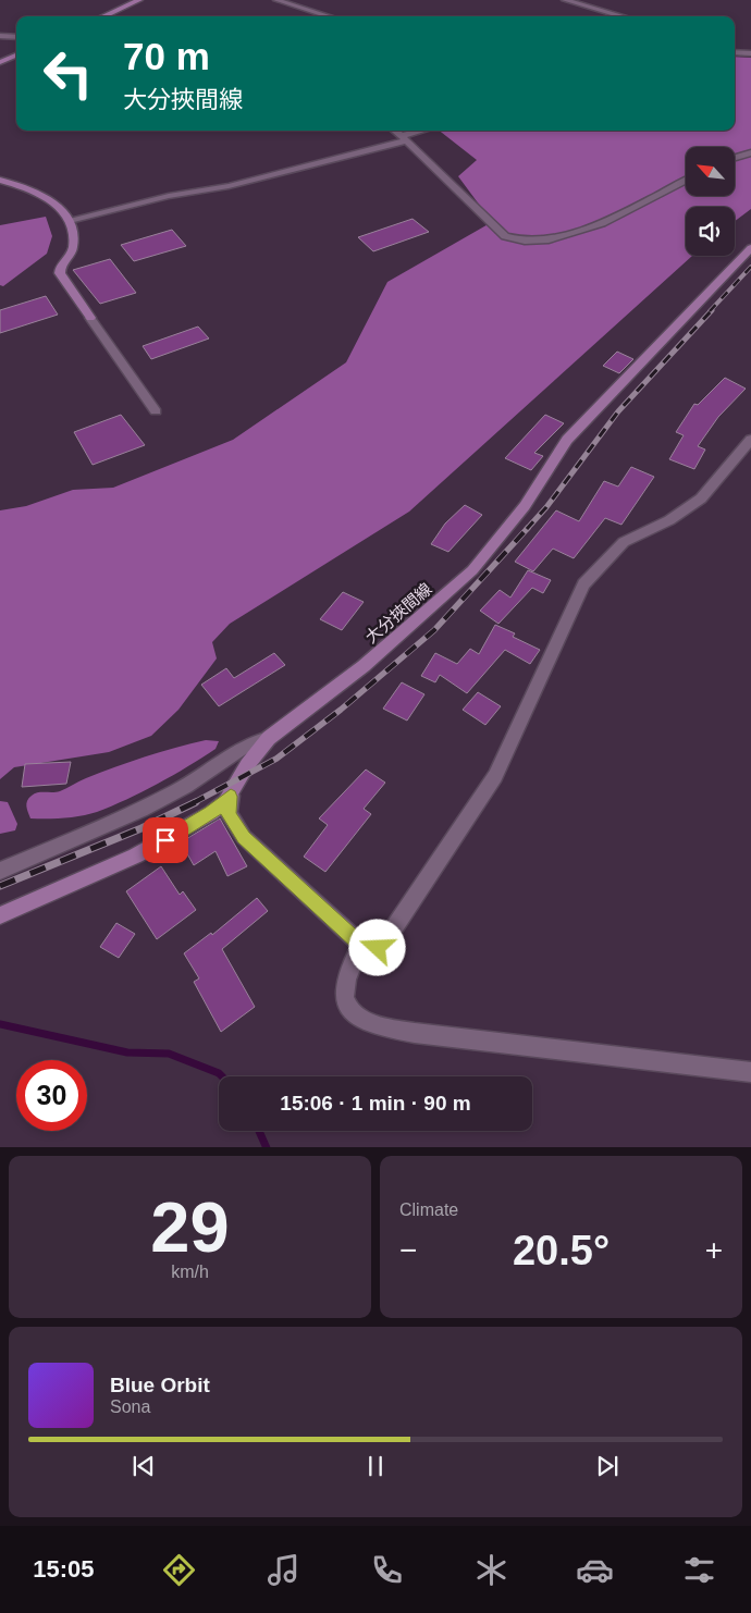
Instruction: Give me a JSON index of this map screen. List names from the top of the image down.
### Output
{
  "streets": {
    "main road": ["大分挾間線"]
  },
  "north": "top left",
  "page": {
    "turn": ["70 m", "大分挾間線"],
    "limit": "30",
    "trip": "15:06 · 1 min · 90 m",
    "tile": [
      ["29", "km/h"],
      "Climate"
    ],
    "heat": ["−", "20.5°", "+"],
    "song": ["Blue Orbit", "Sona"],
    "tabs": "15:05"
  }
}
